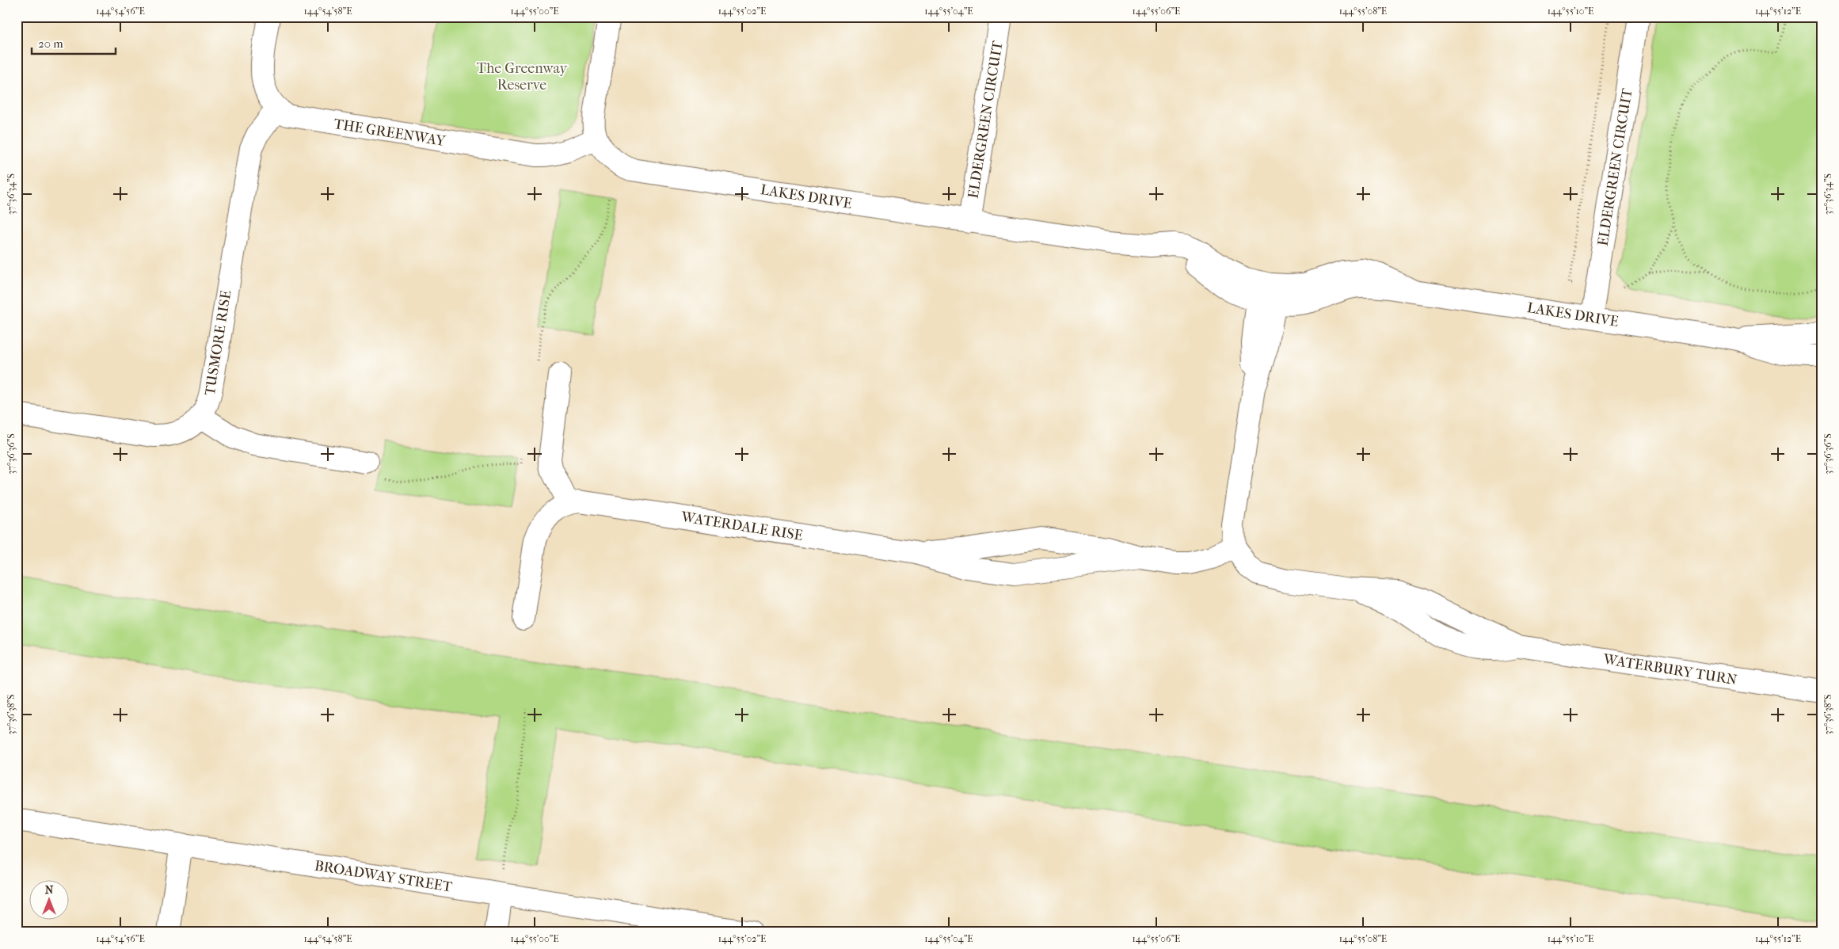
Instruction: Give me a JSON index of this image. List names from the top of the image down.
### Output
{
  "streets": {
    "street": [
      "ELDERGREEN CIRCUIT",
      "THE GREENWAY",
      "LAKES DRIVE",
      "TUSMORE RISE",
      "WATERDALE RISE",
      "WATERBURY TURN",
      "BROADWAY STREET"
    ]
  },
  "crossings": [
    ["ELDERGREEN CIRCUIT", "LAKES DRIVE"],
    ["THE GREENWAY", "LAKES DRIVE"],
    ["THE GREENWAY", "TUSMORE RISE"],
    ["WATERDALE RISE", "WATERBURY TURN"]
  ],
  "parks": ["The Greenway Reserve"],
  "scale_bar": "20 m",
  "north": "top",
  "coordinates": [
    "144°54'56\"E",
    "144°54'58\"E",
    "144°55'00\"E",
    "144°55'02\"E",
    "144°55'04\"E",
    "144°55'06\"E",
    "144°55'08\"E",
    "144°55'10\"E",
    "144°55'12\"E",
    "37°36'34\"S",
    "37°36'36\"S",
    "37°36'38\"S"
  ]
}
